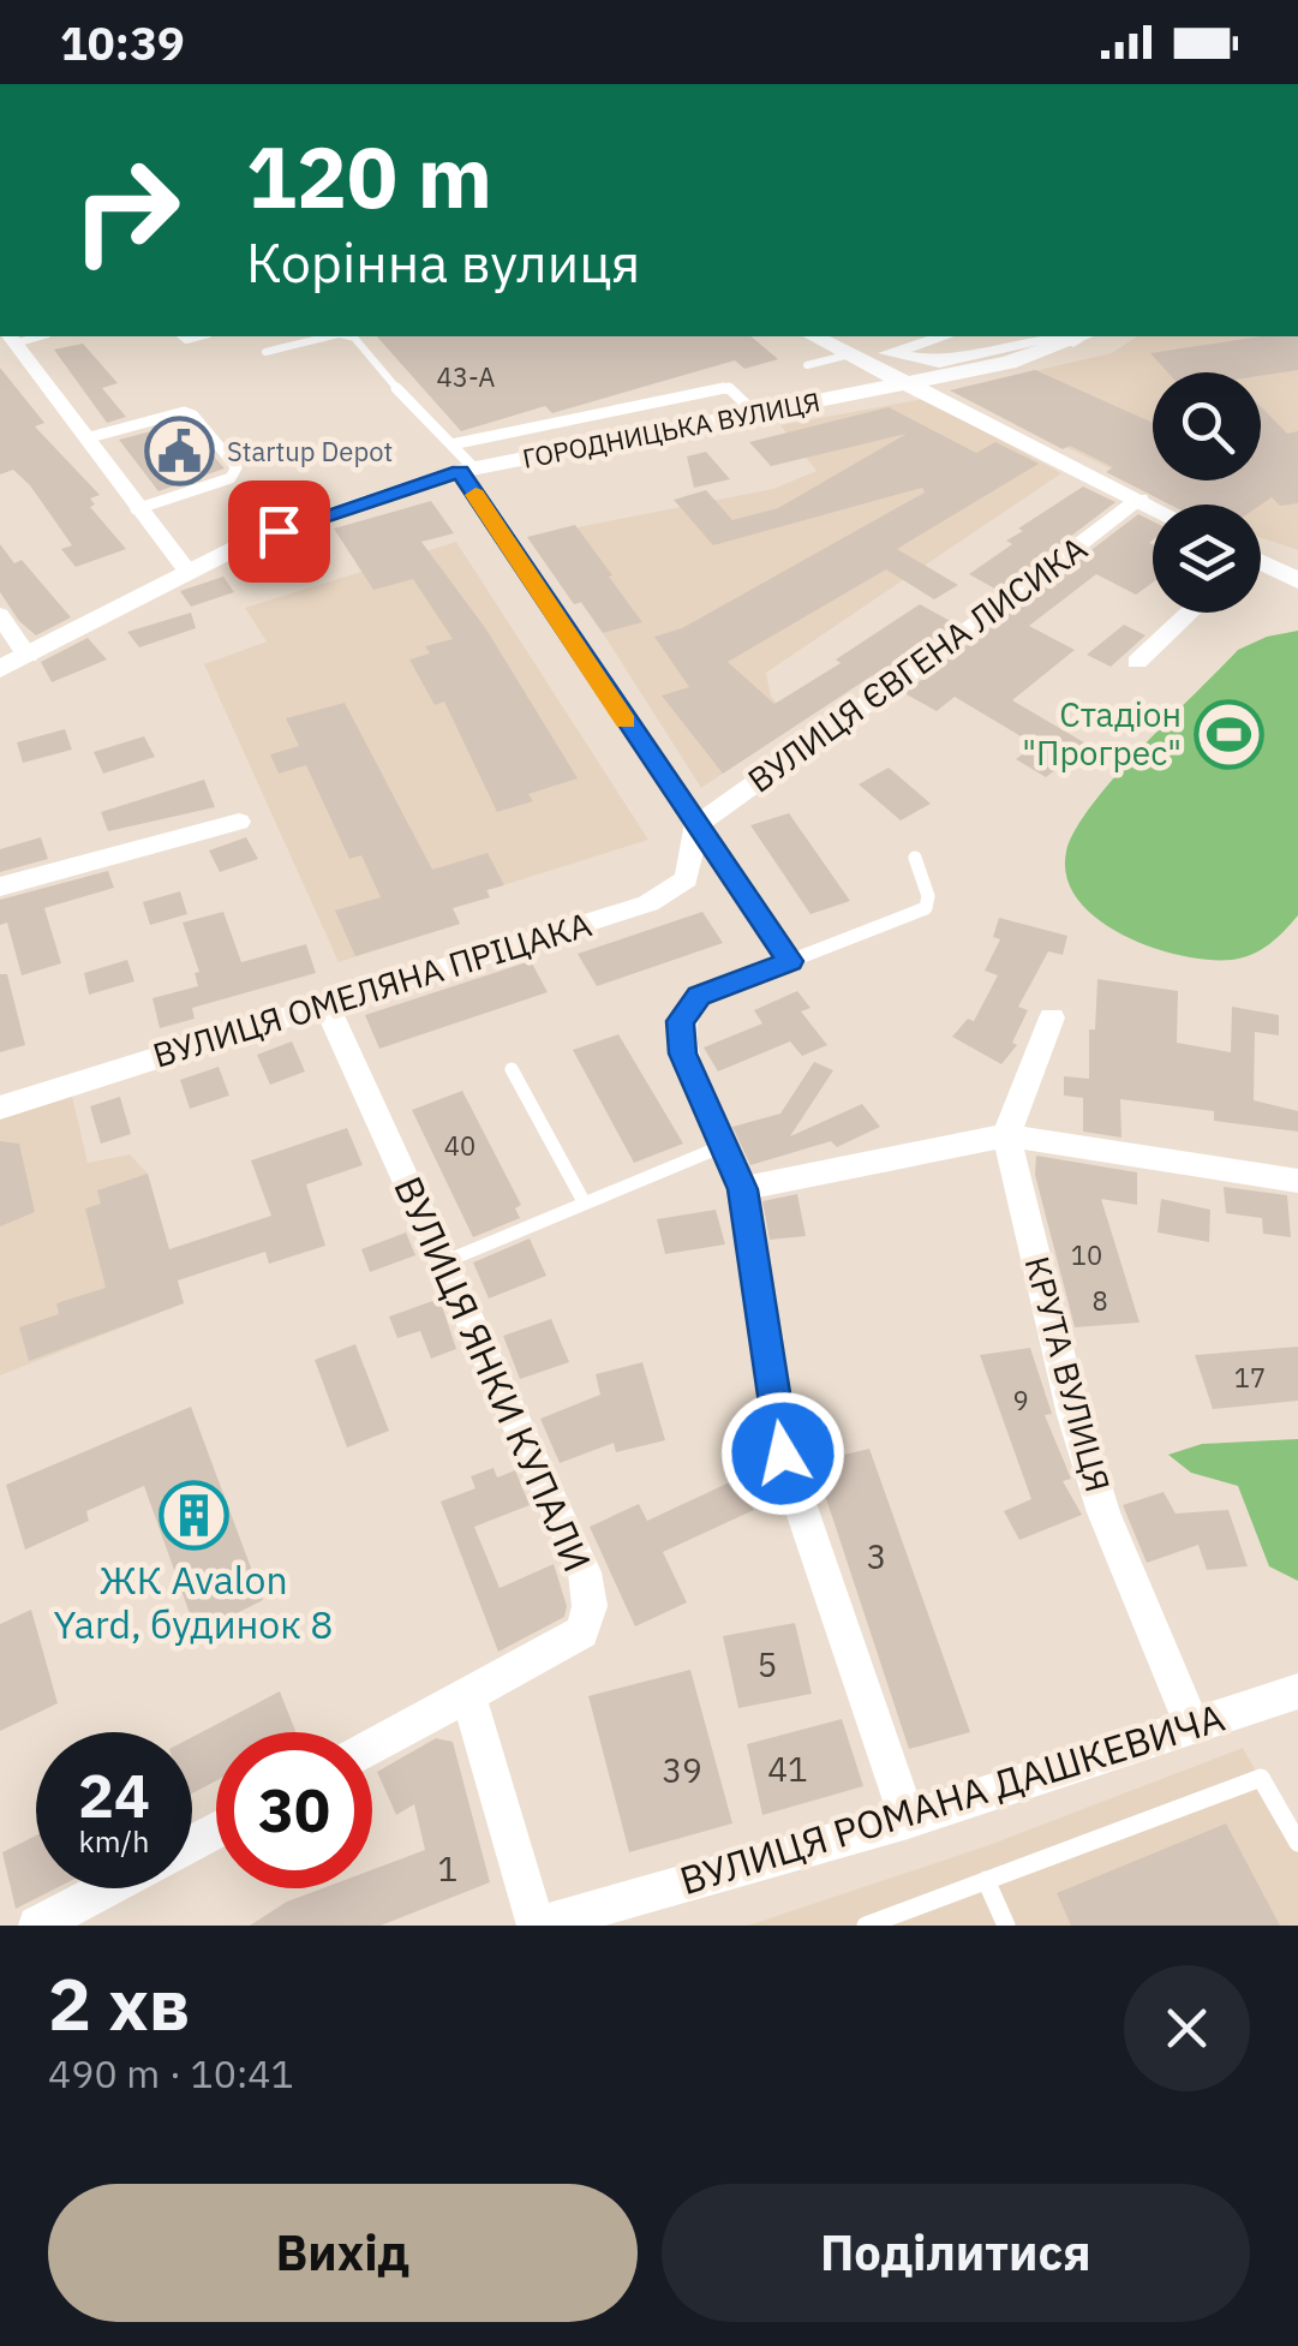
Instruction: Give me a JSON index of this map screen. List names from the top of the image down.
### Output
{
  "streets": {
    "street": [
      "ГОРОДНИЦЬКА ВУЛИЦЯ",
      "ВУЛИЦЯ ЄВГЕНА ЛИСИКА",
      "ВУЛИЦЯ ОМЕЛЯНА ПРІЦАКА",
      "ВУЛИЦЯ ЯНКИ КУПАЛИ",
      "КРУТА ВУЛИЦЯ",
      "ВУЛИЦЯ РОМАНА ДАШКЕВИЧА"
    ]
  },
  "crossings": [
    ["ВУЛИЦЯ ЄВГЕНА ЛИСИКА", "ВУЛИЦЯ ОМЕЛЯНА ПРІЦАКА"],
    ["ВУЛИЦЯ ОМЕЛЯНА ПРІЦАКА", "ВУЛИЦЯ ЯНКИ КУПАЛИ"],
    ["КРУТА ВУЛИЦЯ", "ВУЛИЦЯ РОМАНА ДАШКЕВИЧА"]
  ],
  "places": {
    "public building": ["Startup Depot"],
    "sports": ["Стадіон \"Прогрес\""],
    "building": ["ЖК Avalon Yard, будинок 8"]
  },
  "house_numbers": [
    "43-А",
    "40",
    "10",
    "8",
    "17",
    "9",
    "3",
    "5",
    "41",
    "39",
    "1"
  ],
  "page": {
    "status": "10:39",
    "turn": ["120 m", "Корінна вулиця"],
    "speed": "24 km/h",
    "limit": "30",
    "heading": ["2 хв", "490 m · 10:41"],
    "buttons": ["Вихід", "Поділитися"]
  }
}
